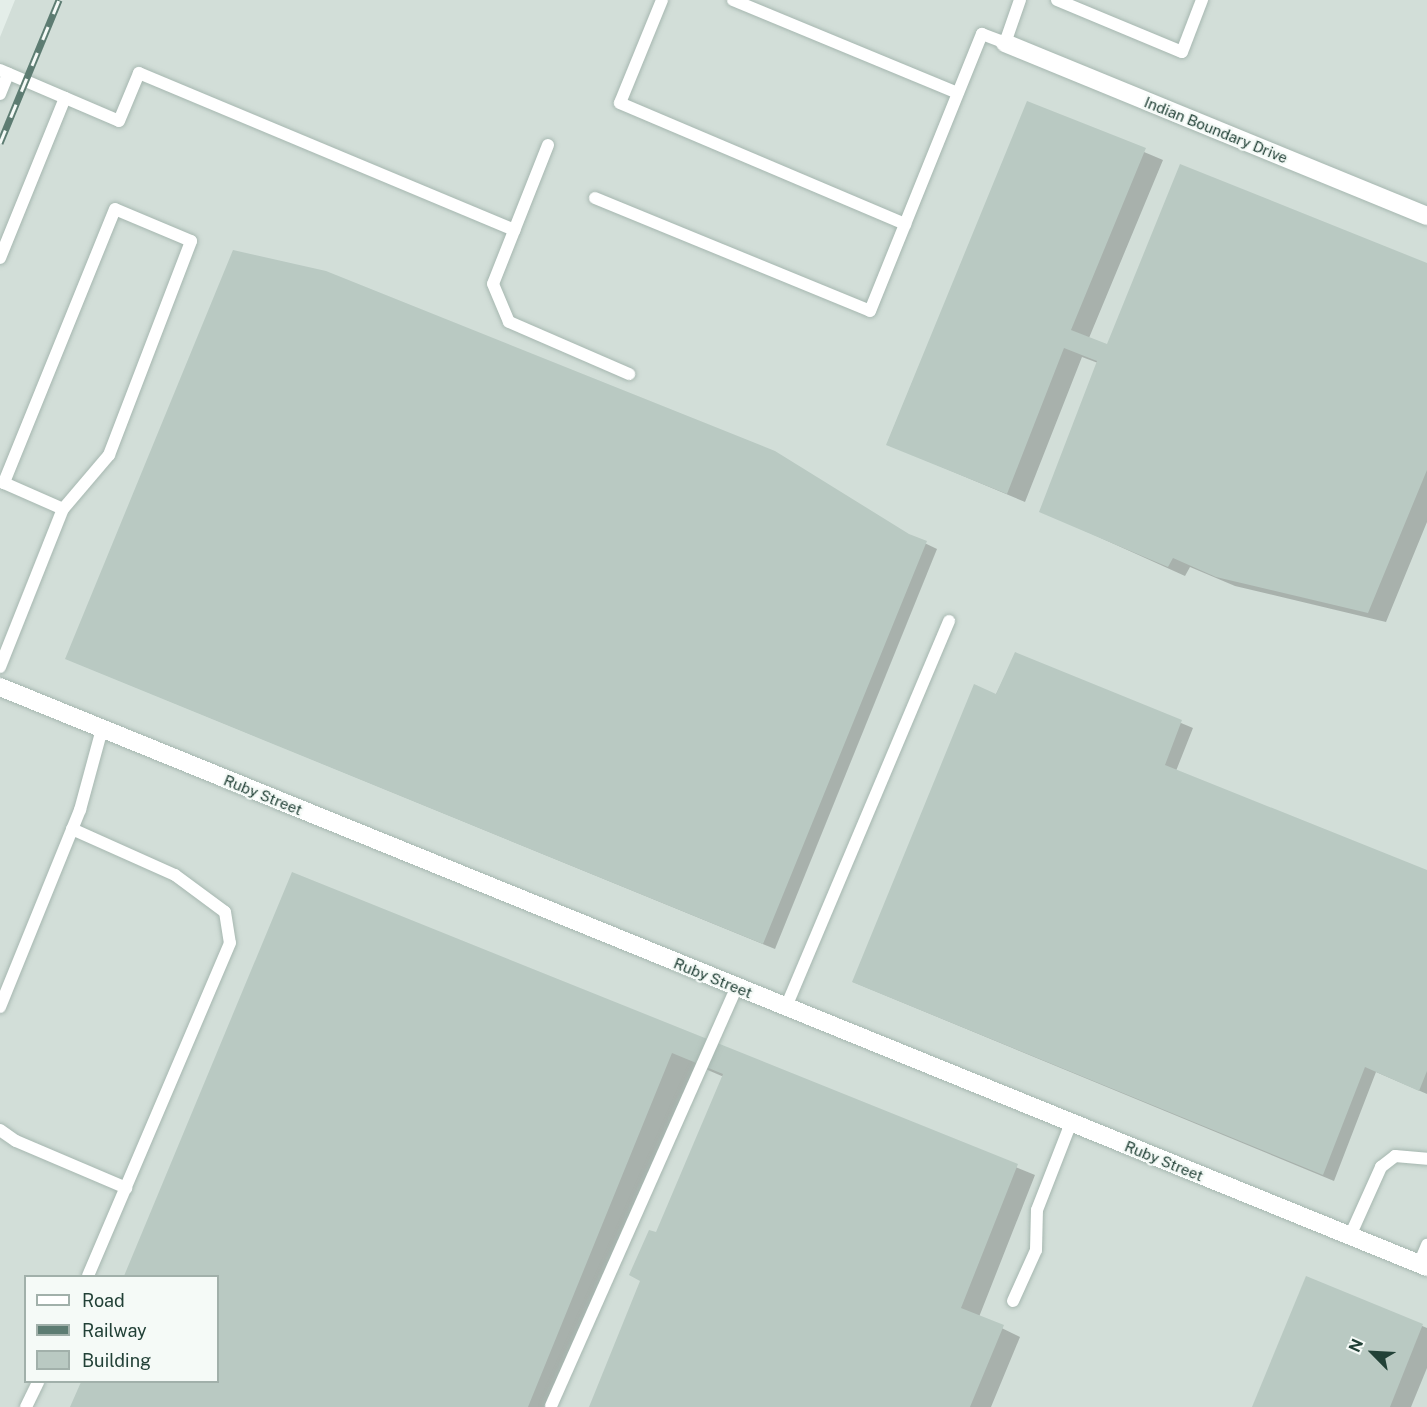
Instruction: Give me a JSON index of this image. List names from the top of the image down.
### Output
{
  "streets": {
    "street": ["Indian Boundary Drive", "Ruby Street"]
  },
  "legend": ["Road", "Railway", "Building"],
  "north": "top left"
}
